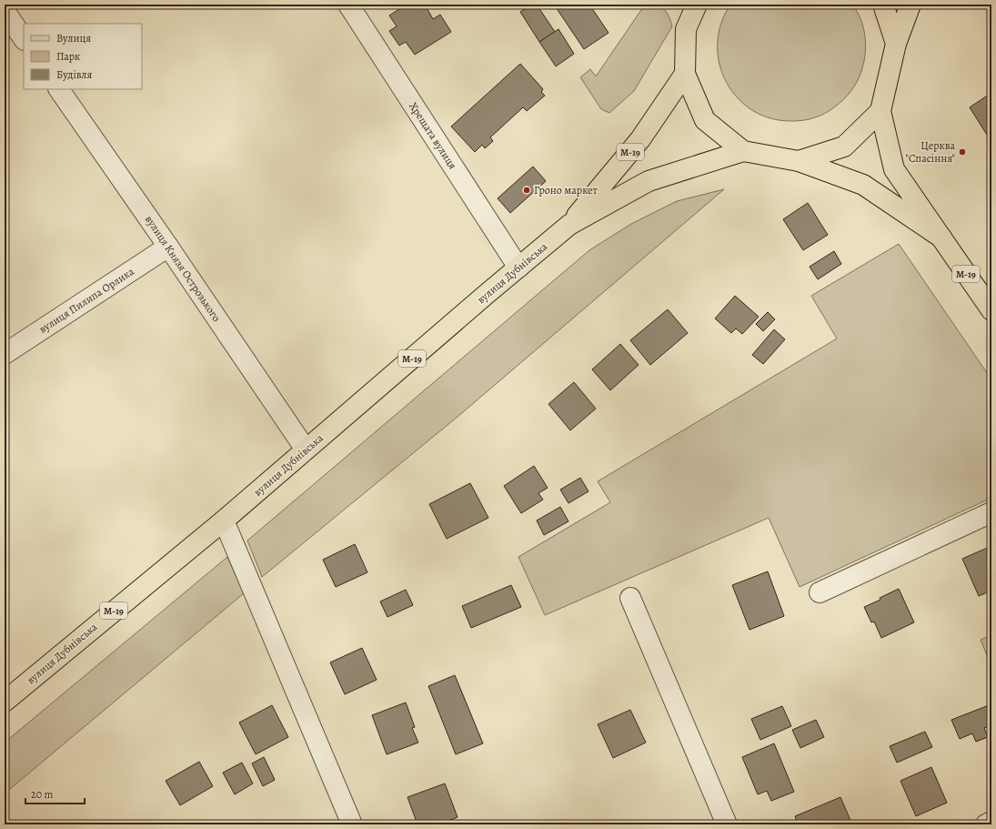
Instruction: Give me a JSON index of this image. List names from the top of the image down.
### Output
{
  "streets": {
    "main road": ["М-19", "вулиця Дубнівська"],
    "street": ["Хрещата вулиця", "вулиця Князя Острозького", "вулиця Пилипа Орлика"]
  },
  "crossings": [
    ["Хрещата вулиця", "вулиця Дубнівська"],
    ["М-19", "вулиця Дубнівська"],
    ["вулиця Князя Острозького", "вулиця Дубнівська"],
    ["вулиця Князя Острозького", "вулиця Пилипа Орлика"]
  ],
  "places": ["Церква \"Спасіння\"", "Гроно маркет"],
  "legend": ["Вулиця", "Парк", "Будівля"],
  "scale_bar": "20 m"
}
